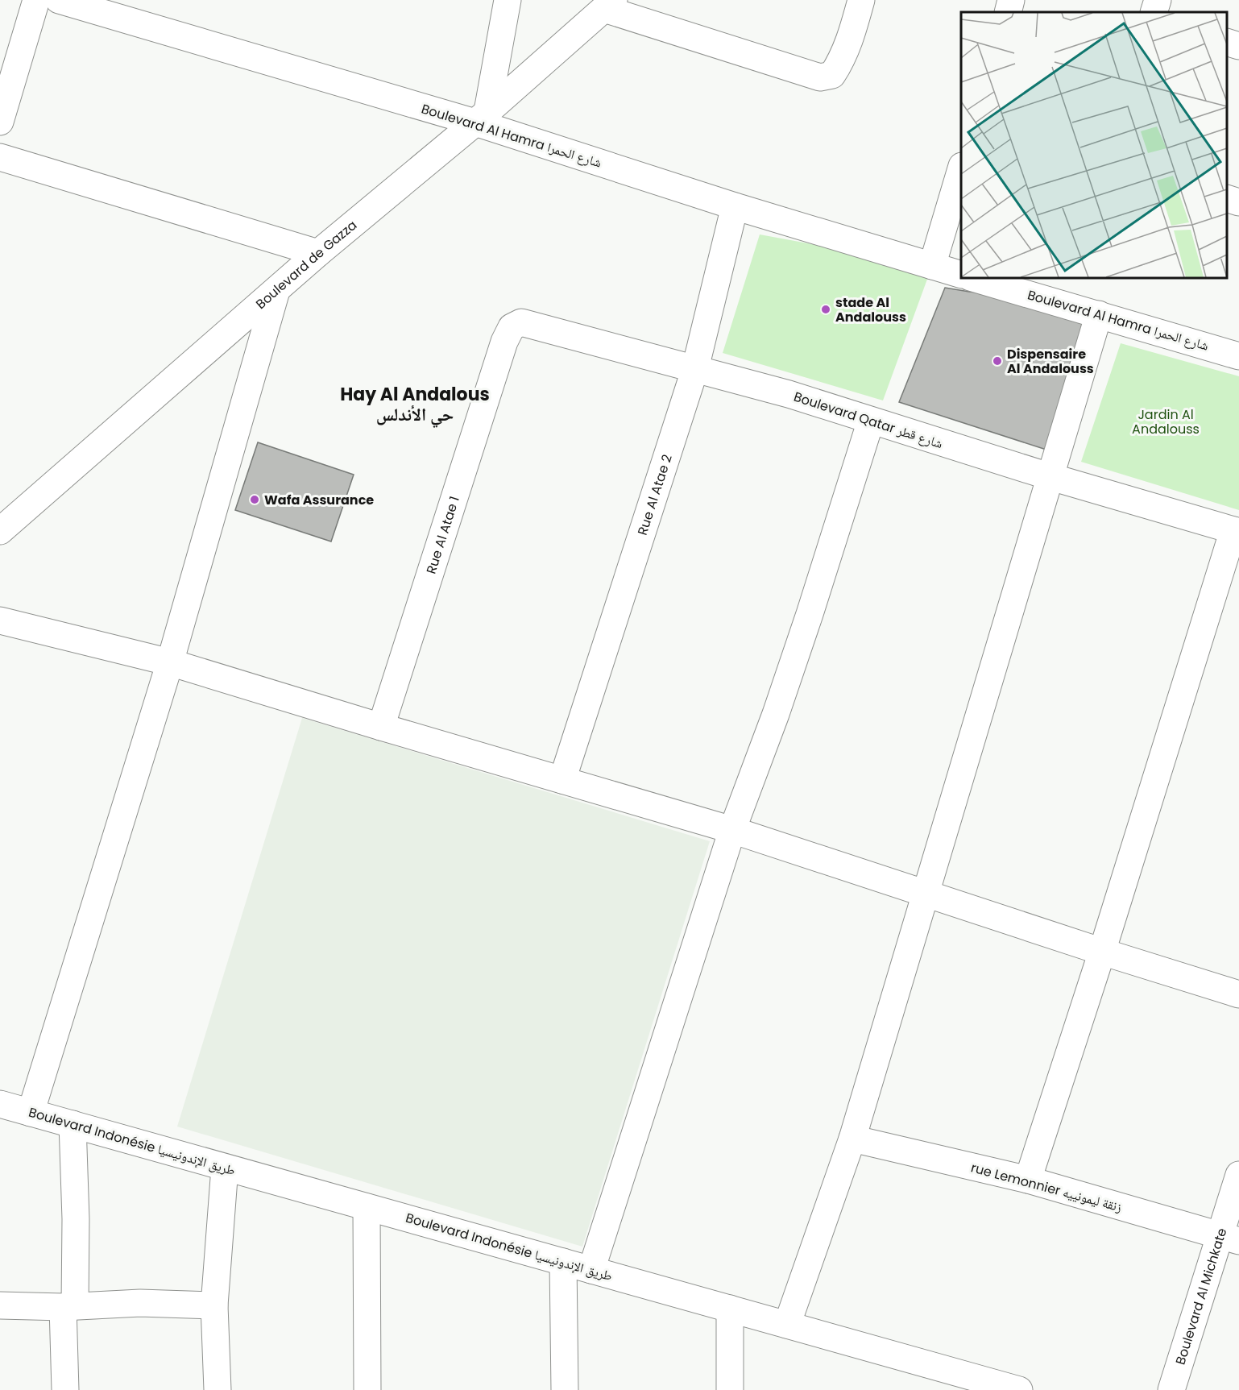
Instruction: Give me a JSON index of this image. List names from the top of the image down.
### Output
{
  "streets": {
    "street": [
      "Boulevard Al Hamra شارع الحمرا",
      "Boulevard de Gazza",
      "Boulevard Qatar شارع قطر",
      "Rue Al Atae 2",
      "Rue Al Atae 1",
      "Boulevard Indonésie طريق الإندونيسيا",
      "rue Lemonnier زنقة ليمونييه",
      "Boulevard Al Michkate"
    ]
  },
  "crossings": [
    ["Boulevard Al Hamra شارع الحمرا", "Boulevard de Gazza"],
    ["Boulevard Al Hamra شارع الحمرا", "Rue Al Atae 2"],
    ["Boulevard Qatar شارع قطر", "Rue Al Atae 2"],
    ["Boulevard Qatar شارع قطر", "Rue Al Atae 1"],
    ["rue Lemonnier زنقة ليمونييه", "Boulevard Al Michkate"]
  ],
  "districts": ["Hay Al Andalous حي الأندلس"],
  "parks": ["Jardin Al Andalouss"],
  "places": ["stade Al Andalouss", "Dispensaire Al Andalouss", "Wafa Assurance"]
}
